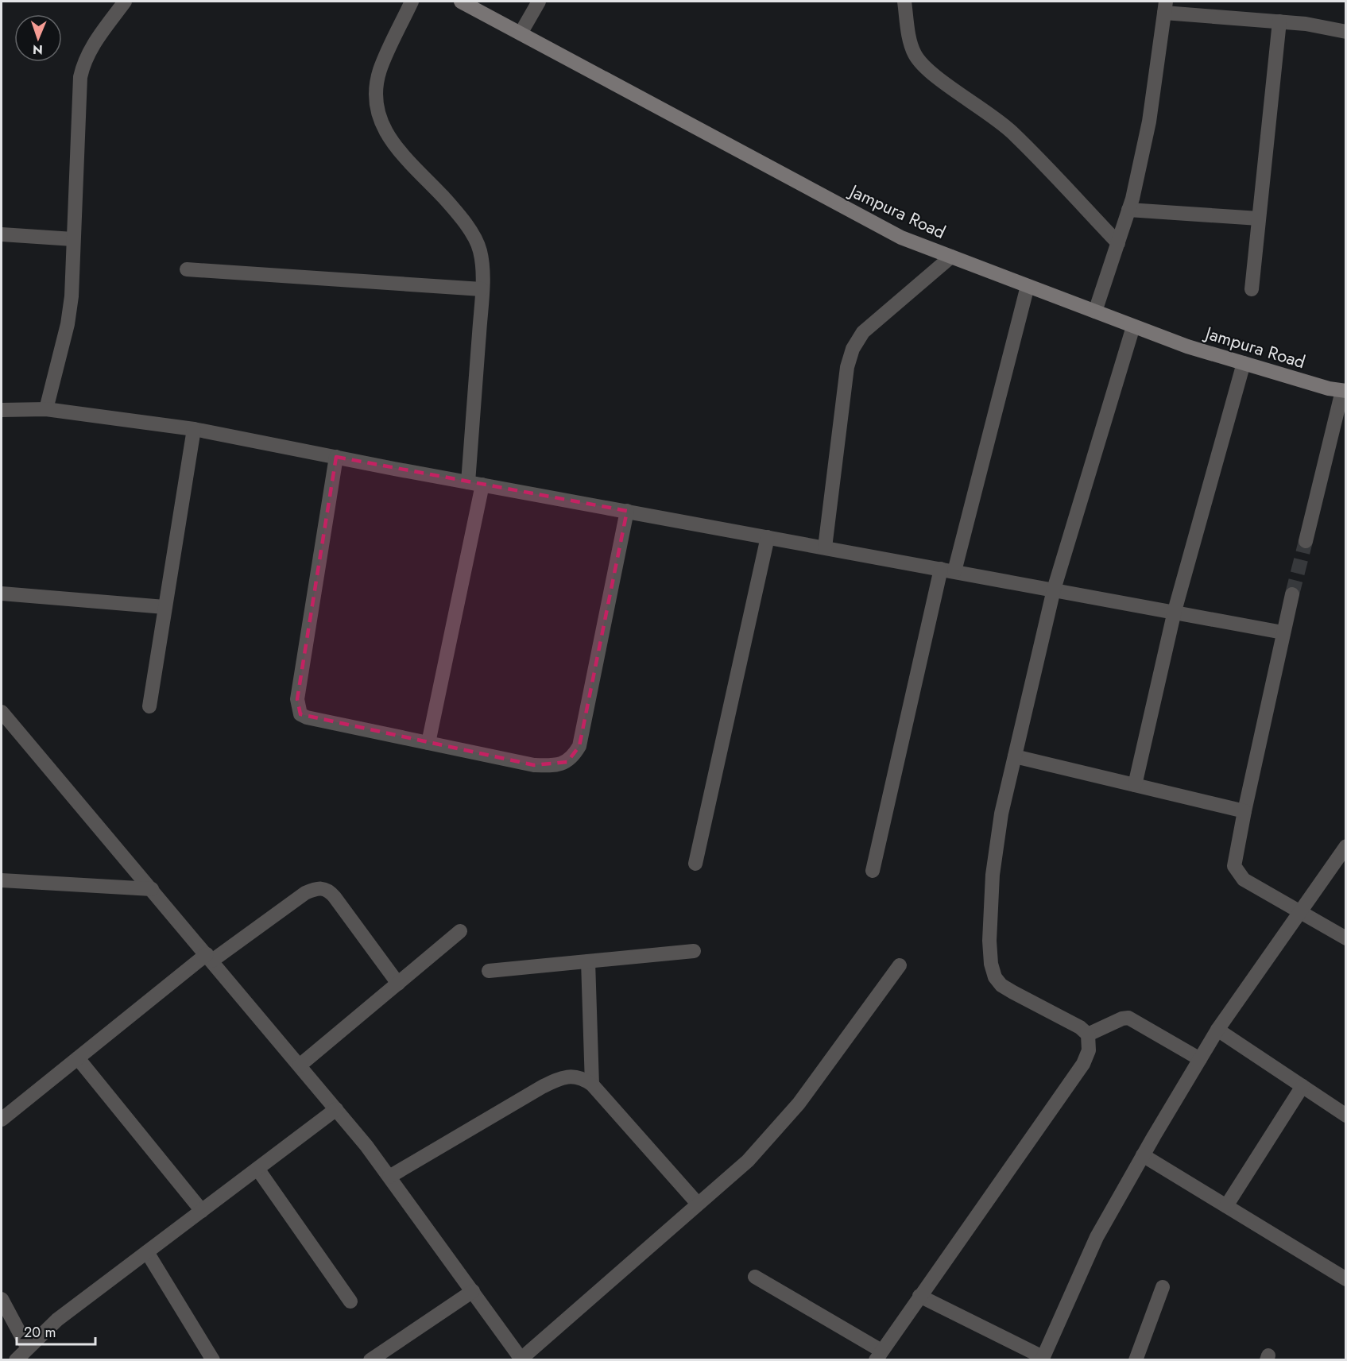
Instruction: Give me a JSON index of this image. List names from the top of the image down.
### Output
{
  "streets": {
    "street": ["Jampura Road"]
  },
  "scale_bar": "20 m",
  "north": "bottom"
}
